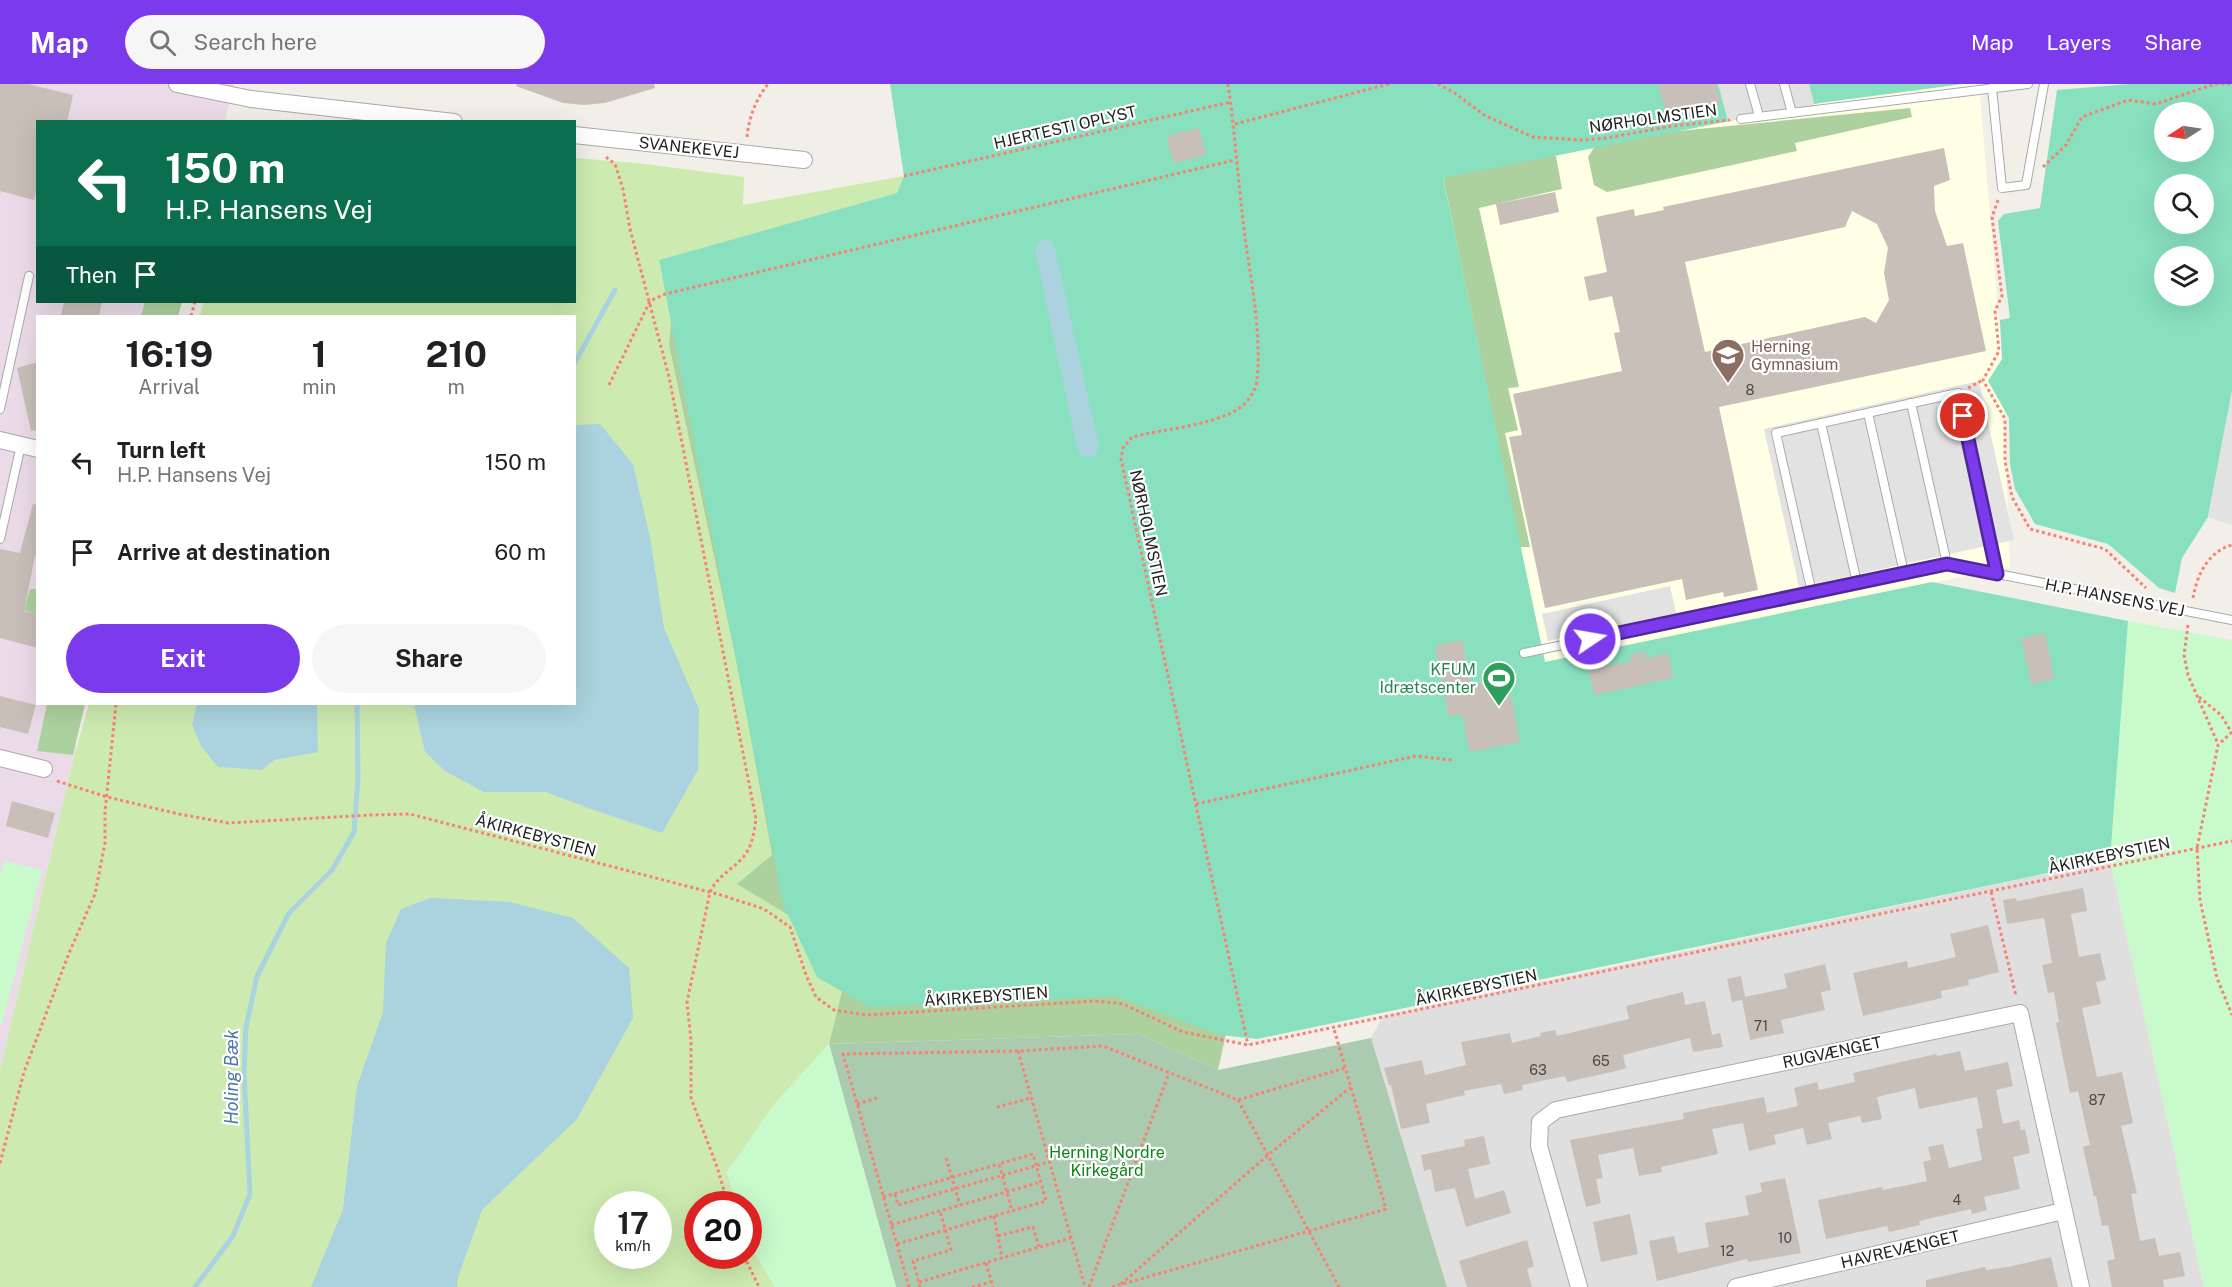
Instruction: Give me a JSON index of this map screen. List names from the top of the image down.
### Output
{
  "streets": {
    "street": ["SVANEKEVEJ", "RUGVÆNGET", "HAVREVÆNGET"],
    "lane": ["H.P. HANSENS VEJ"],
    "path": ["NØRHOLMSTIEN", "HJERTESTI OPLYST", "ÅKIRKEBYSTIEN"]
  },
  "crossings": [
    ["NØRHOLMSTIEN", "HJERTESTI OPLYST"],
    ["NØRHOLMSTIEN", "ÅKIRKEBYSTIEN"]
  ],
  "water": ["Holing Bæk"],
  "parks": ["Herning Nordre Kirkegård"],
  "places": {
    "school or university": ["Herning Gymnasium"],
    "sports": ["KFUM Idrætscenter"]
  },
  "house_numbers": [
    "8",
    "71",
    "65",
    "63",
    "87",
    "4",
    "10",
    "12"
  ],
  "north": "left",
  "page": {
    "header": "Map",
    "search": "Search here",
    "nav": ["Map", "Layers", "Share"],
    "turn": ["150 m", "H.P. Hansens Vej"],
    "then": "Then",
    "eta": [
      "16:19",
      "Arrival",
      "1",
      "min",
      "210",
      "m"
    ],
    "list": [
      {
        "name": "Turn left",
        "note": "H.P. Hansens Vej",
        "value": "150 m"
      },
      {
        "name": "Arrive at destination",
        "value": "60 m"
      }
    ],
    "buttons": ["Exit", "Share"],
    "speed": "17 km/h",
    "limit": "20"
  }
}
